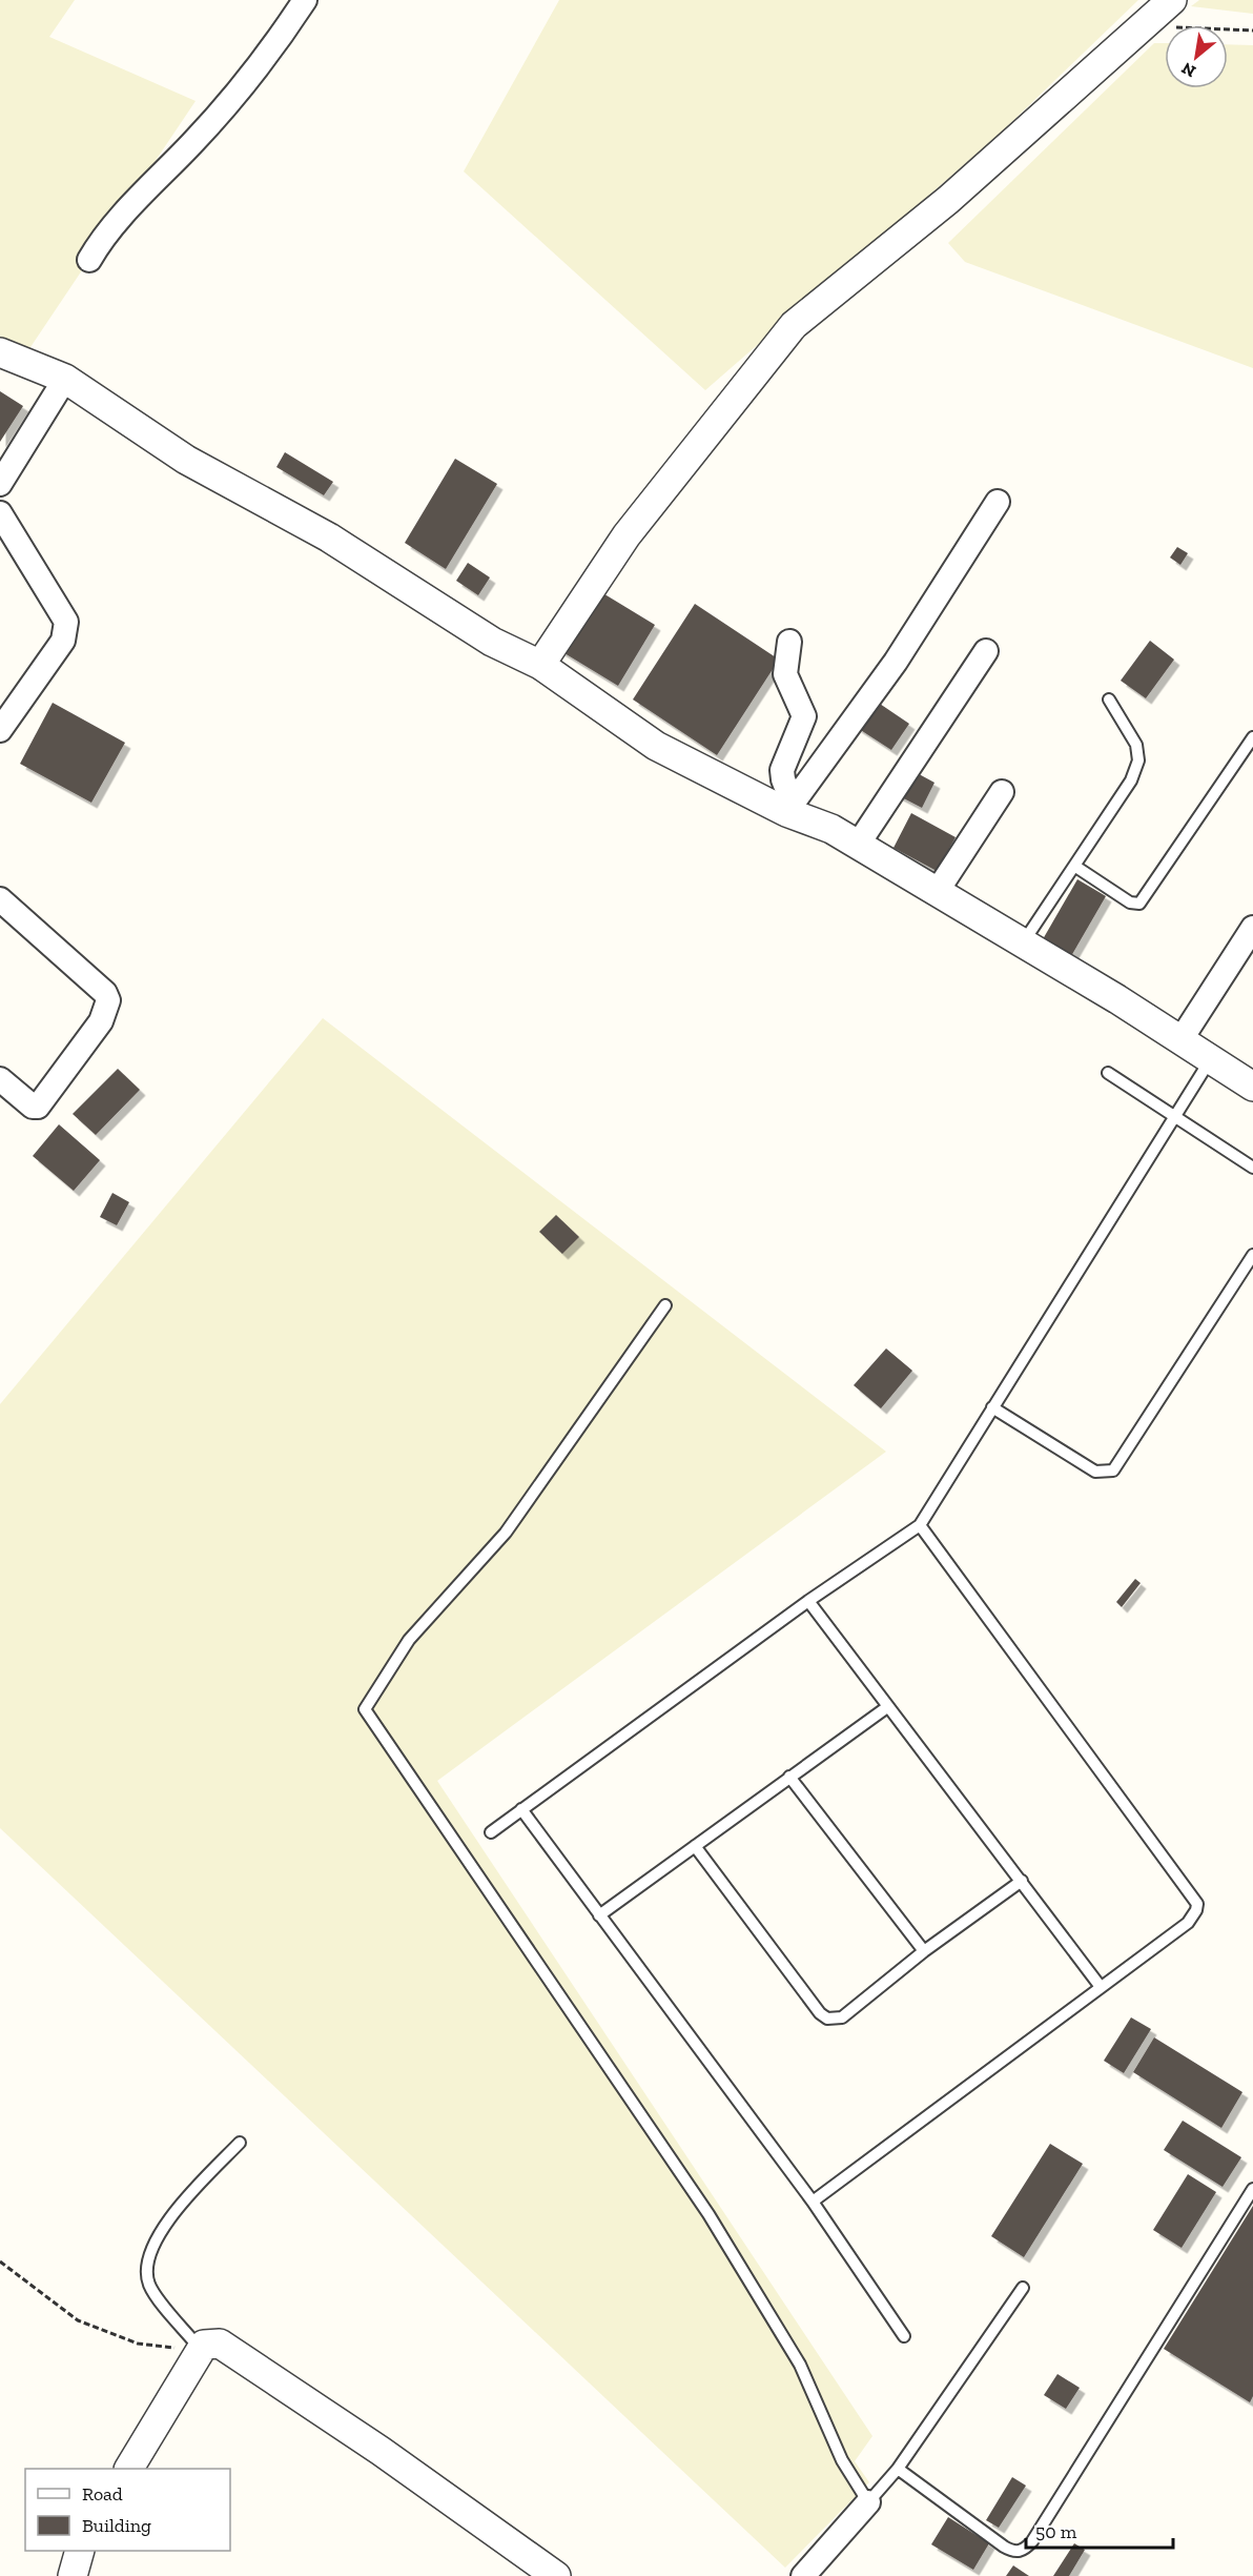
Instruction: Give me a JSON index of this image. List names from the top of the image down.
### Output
{
  "legend": ["Road", "Building"],
  "scale_bar": "50 m",
  "north": "bottom left"
}
